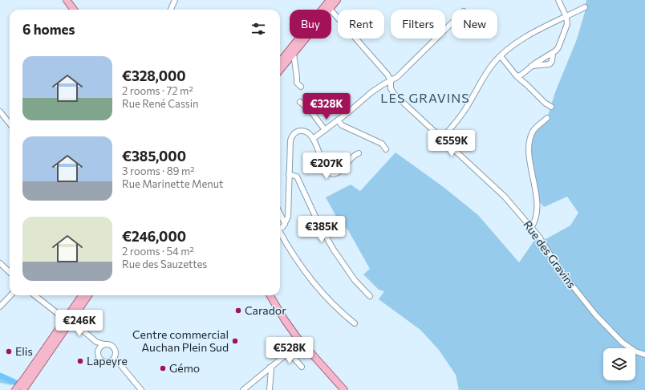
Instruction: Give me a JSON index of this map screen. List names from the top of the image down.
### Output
{
  "streets": {
    "street": ["Rue des Gravins"]
  },
  "districts": ["LES GRAVINS"],
  "places": [
    "Carador",
    "Centre commercial Auchan Plein Sud",
    "Elis",
    "Lapeyre",
    "Gémo"
  ],
  "page": {
    "chip": [
      "Buy",
      "Rent",
      "Filters",
      "New"
    ],
    "heading": "6 homes",
    "list": [
      {
        "name": "€328,000",
        "note": "2 rooms · 72 m² · Rue René Cassin"
      },
      {
        "name": "€385,000",
        "note": "3 rooms · 89 m² · Rue Marinette Menut"
      },
      {
        "name": "€246,000",
        "note": "2 rooms · 54 m² · Rue des Sauzettes"
      }
    ],
    "price": [
      "€328K",
      "€559K",
      "€207K",
      "€385K",
      "€246K",
      "€528K"
    ]
  }
}
